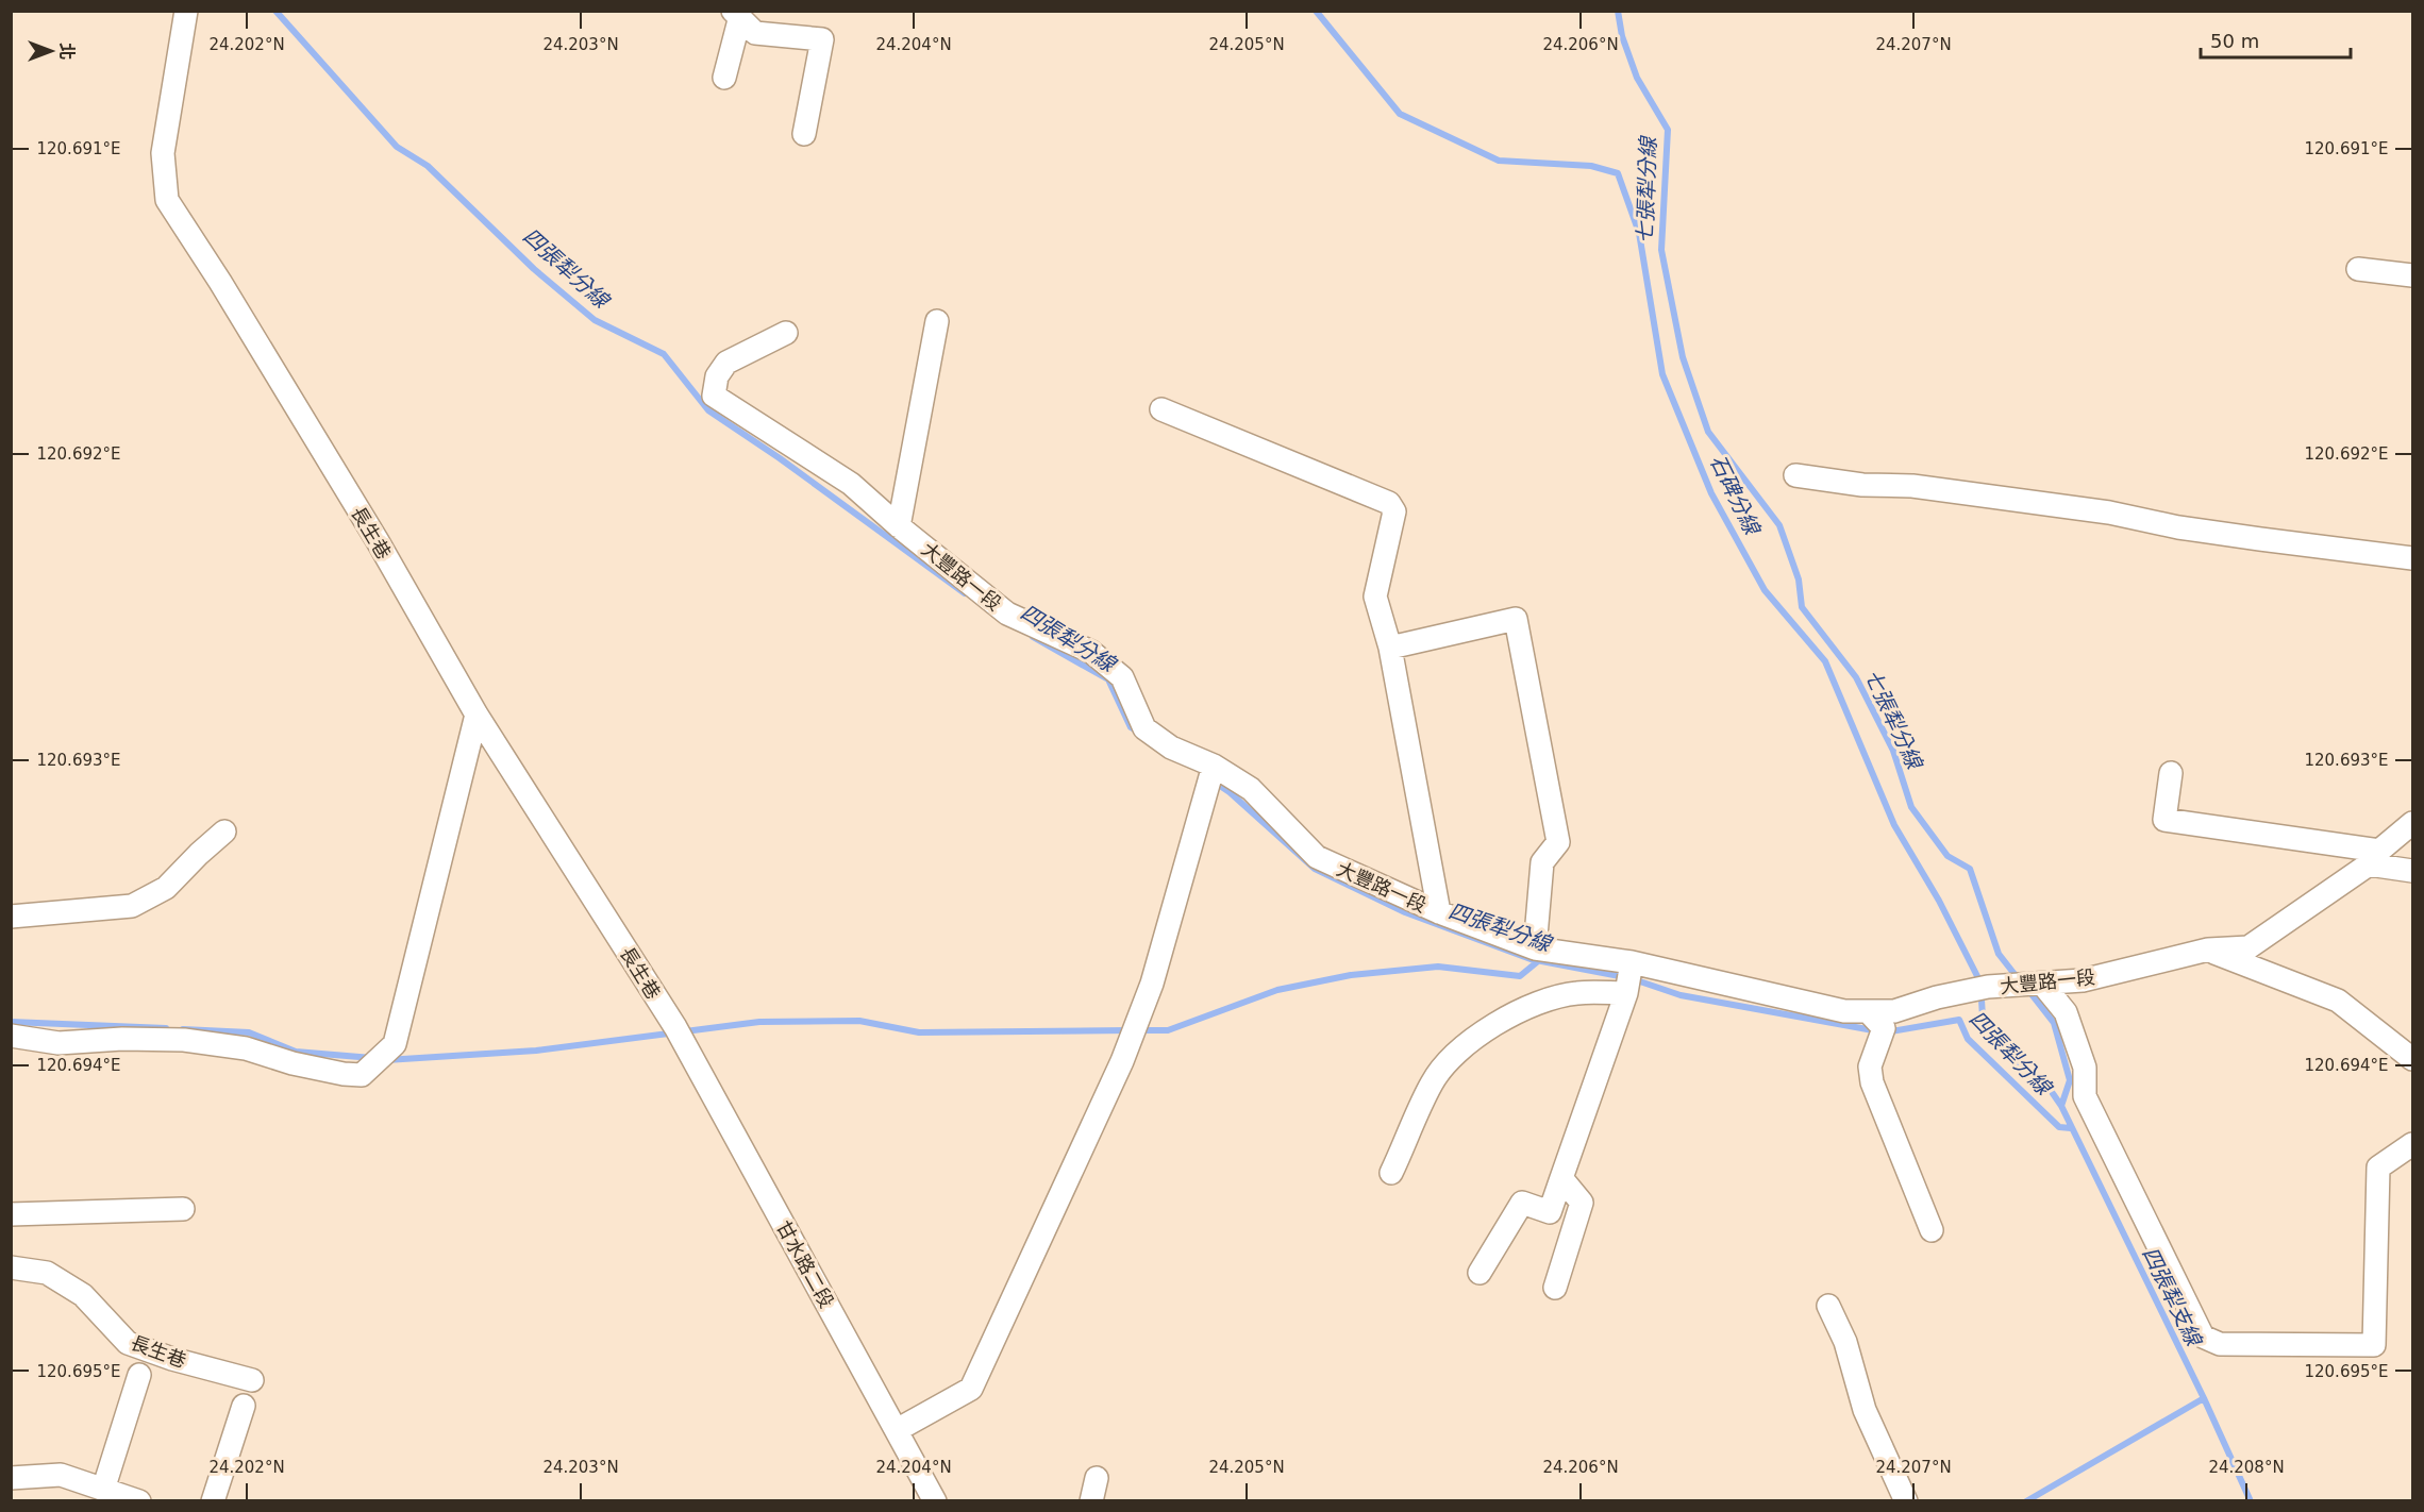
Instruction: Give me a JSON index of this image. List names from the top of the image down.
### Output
{
  "streets": {
    "street": ["長生巷", "大豐路一段", "甘水路二段"]
  },
  "crossings": [
    ["長生巷", "甘水路二段"]
  ],
  "water": [
    "七張犁分線",
    "四張犁分線",
    "石碑分線",
    "四張犁支線"
  ],
  "scale_bar": "50 m",
  "north": "right",
  "coordinates": [
    "24.202°N",
    "24.203°N",
    "24.204°N",
    "24.205°N",
    "24.206°N",
    "24.207°N",
    "120.691°E",
    "120.692°E",
    "120.693°E",
    "120.694°E",
    "120.695°E",
    "24.208°N"
  ]
}
